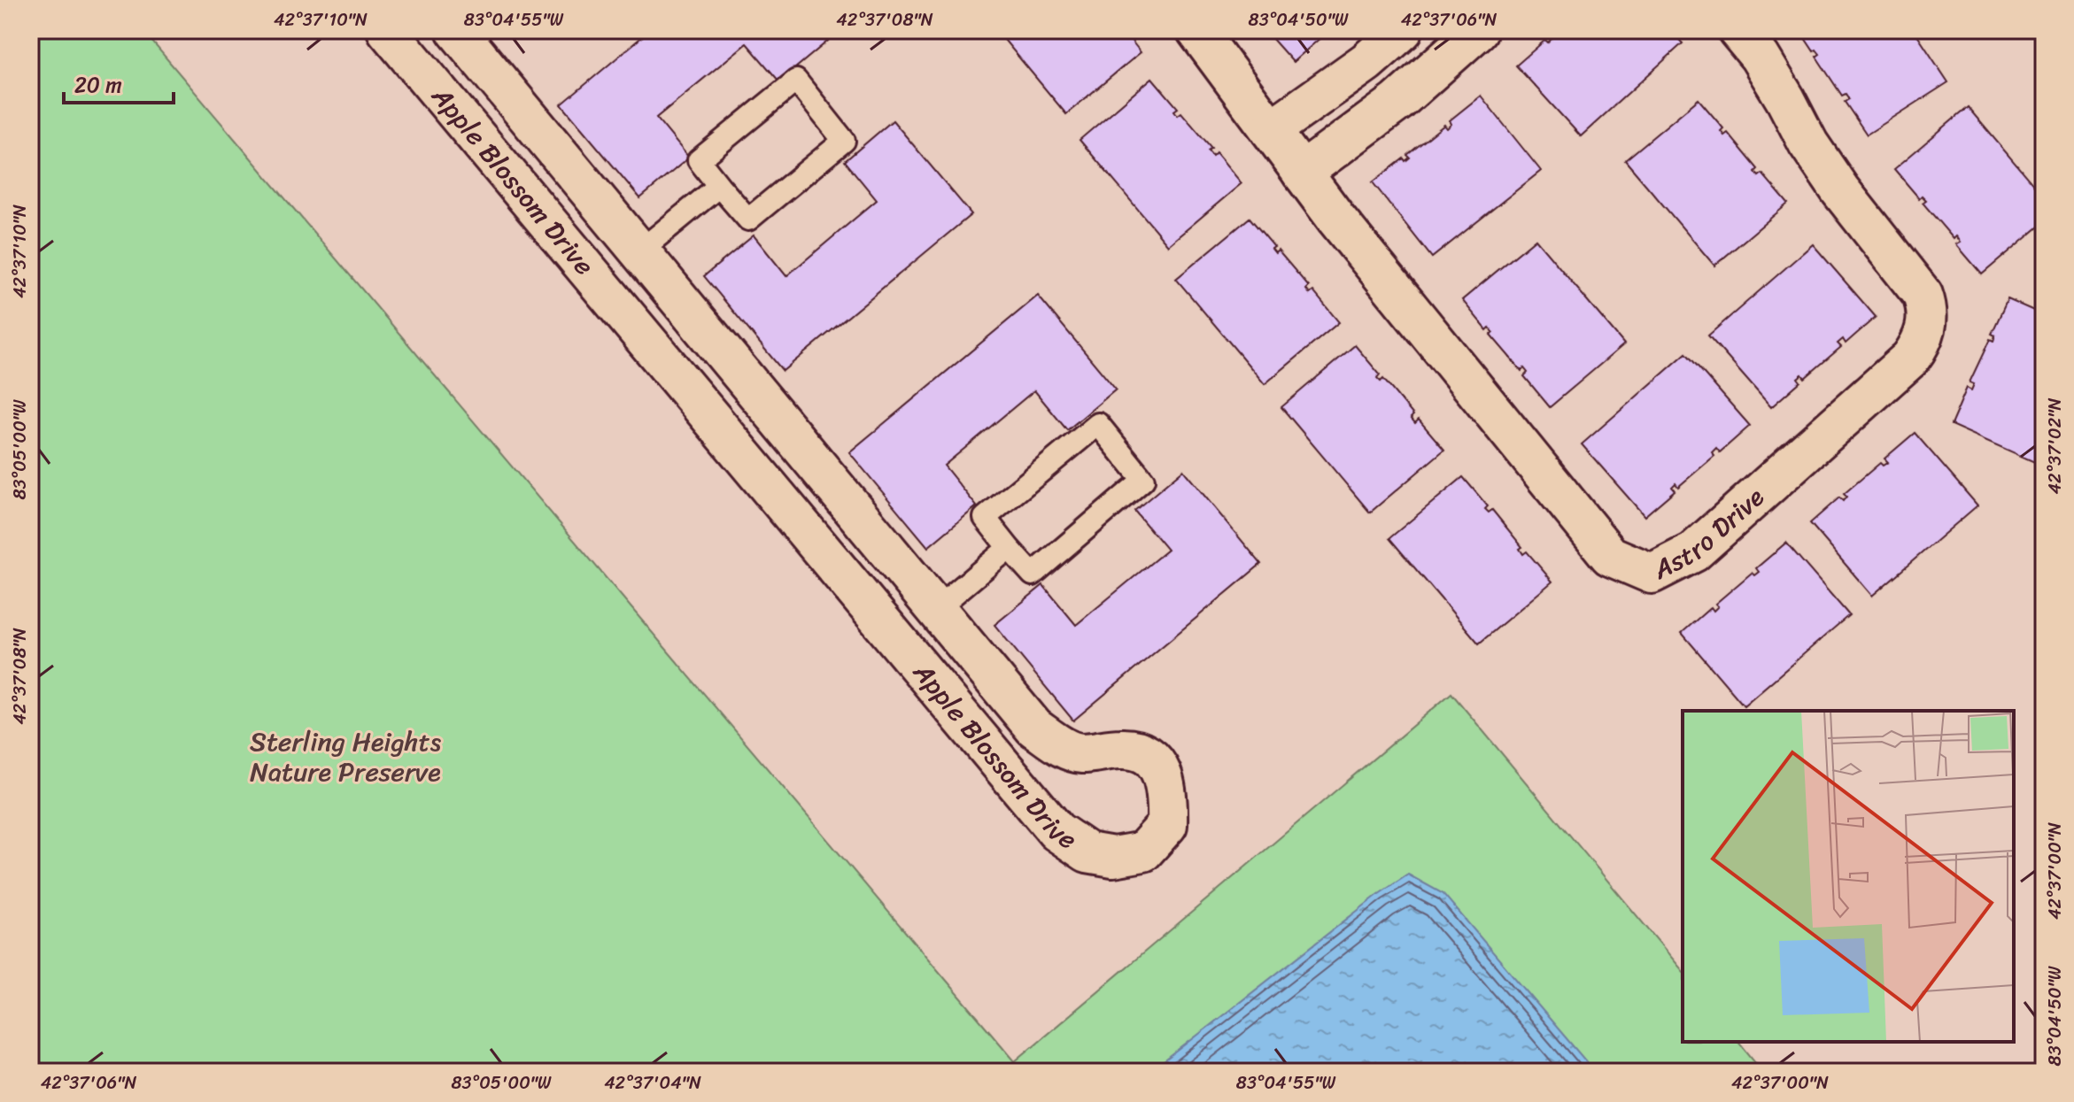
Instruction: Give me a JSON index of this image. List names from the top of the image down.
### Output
{
  "streets": {
    "street": ["Apple Blossom Drive", "Astro Drive"]
  },
  "parks": ["Sterling Heights Nature Preserve"],
  "scale_bar": "20 m",
  "coordinates": [
    "42°37'10\"N",
    "83°04'55\"W",
    "42°37'08\"N",
    "83°04'50\"W",
    "42°37'06\"N",
    "42°37'02\"N",
    "83°05'00\"W",
    "42°37'00\"N",
    "42°37'04\"N"
  ]
}
